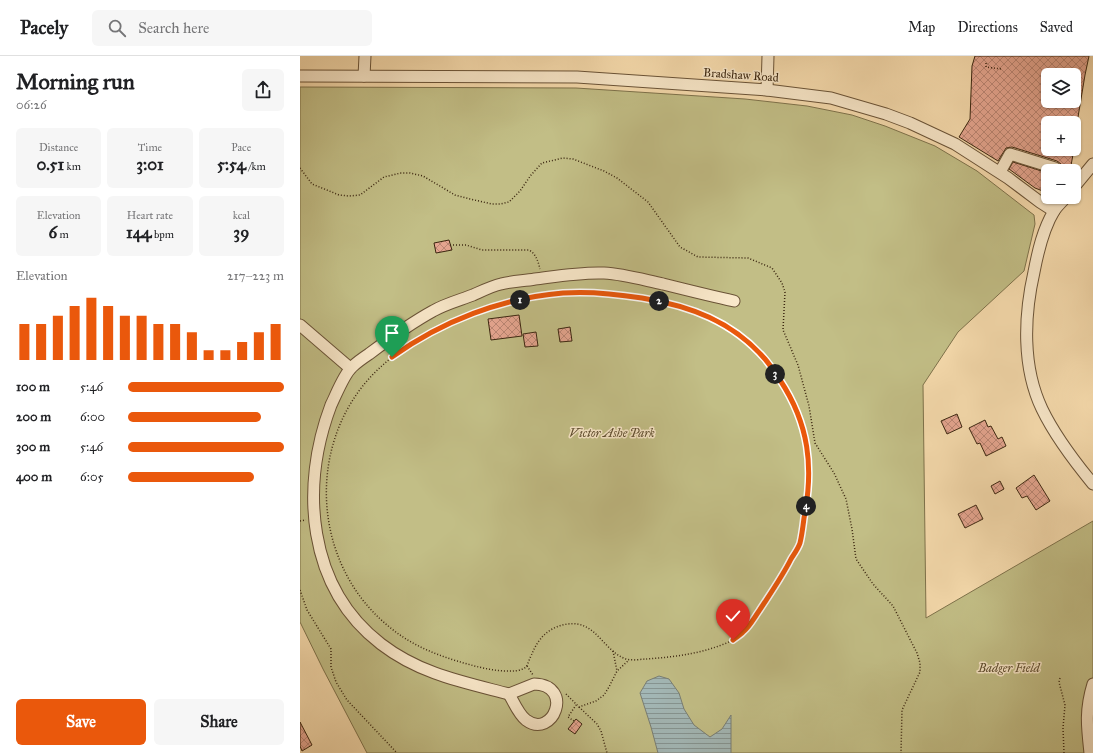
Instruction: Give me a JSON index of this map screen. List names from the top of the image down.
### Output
{
  "streets": {
    "street": ["Bradshaw Road"]
  },
  "parks": ["Victor Ashe Park", "Badger Field"],
  "page": {
    "header": "Pacely",
    "search": "Search here",
    "nav": ["Map", "Directions", "Saved"],
    "heading": ["Morning run", "06:26"],
    "map_buttons": ["+", "−"],
    "stats": [
      ["Distance", "0.51 km"],
      ["Time", "3:01"],
      ["Pace", "5:54 /km"],
      ["Elevation", "6 m"],
      ["Heart rate", "144 bpm"],
      ["kcal", "39"]
    ],
    "chart": ["Elevation", "217–223 m"],
    "pins": [
      "1",
      "2",
      "3",
      "4"
    ],
    "list": [
      {
        "name": "100 m",
        "note": "5:46"
      },
      {
        "name": "200 m",
        "note": "6:00"
      },
      {
        "name": "300 m",
        "note": "5:46"
      },
      {
        "name": "400 m",
        "note": "6:05"
      }
    ],
    "buttons": ["Save", "Share"]
  }
}
